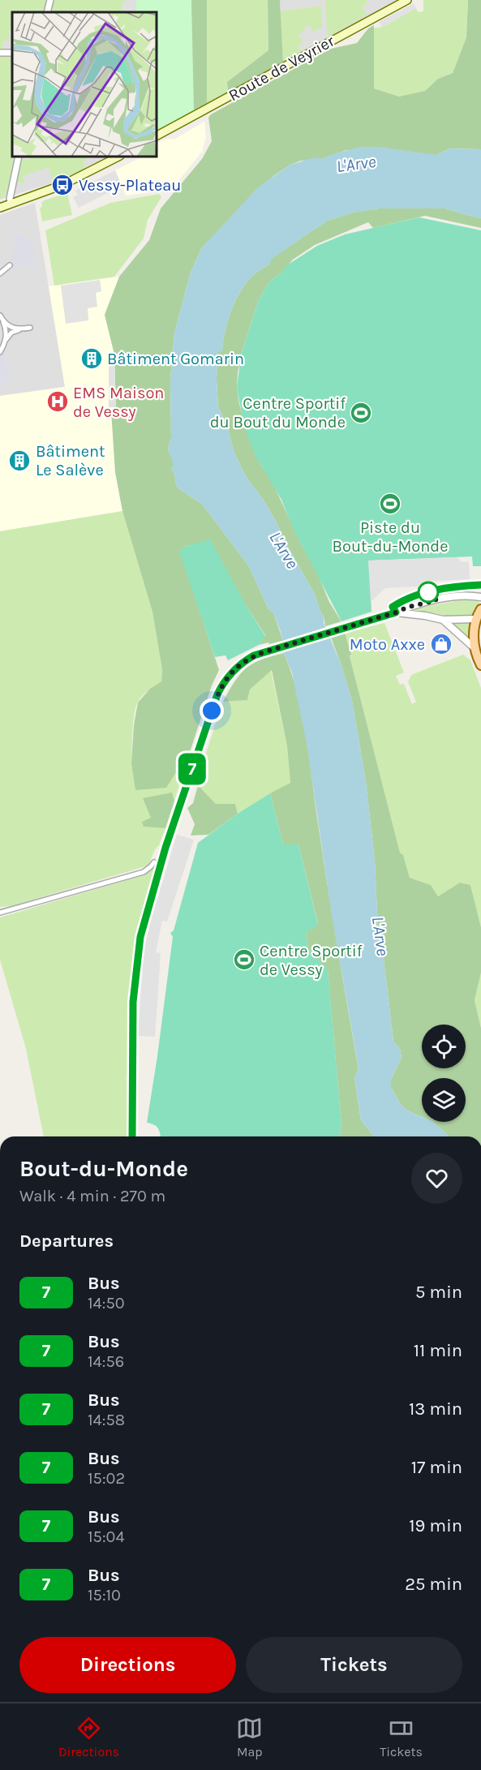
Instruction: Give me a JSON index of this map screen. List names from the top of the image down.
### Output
{
  "streets": {
    "main road": ["Route de Veyrier"]
  },
  "water": ["L'Arve"],
  "places": {
    "bus stop": ["Vessy-Plateau"],
    "building": ["Bâtiment Gomarin", "Bâtiment Le Salève"],
    "hospital": ["EMS Maison de Vessy"],
    "sports": ["Centre Sportif du Bout du Monde", "Piste du Bout-du-Monde", "Centre Sportif de Vessy"],
    "shop": ["Moto Axxe"]
  },
  "lines": ["bus line 7"],
  "page": {
    "on_map": "7",
    "heading": [
      ["Bout-du-Monde", "Walk · 4 min · 270 m"],
      "Departures"
    ],
    "list": [
      {
        "mark": "7",
        "name": "Bus",
        "note": "14:50",
        "value": "5 min"
      },
      {
        "mark": "7",
        "name": "Bus",
        "note": "14:56",
        "value": "11 min"
      },
      {
        "mark": "7",
        "name": "Bus",
        "note": "14:58",
        "value": "13 min"
      },
      {
        "mark": "7",
        "name": "Bus",
        "note": "15:02",
        "value": "17 min"
      },
      {
        "mark": "7",
        "name": "Bus",
        "note": "15:04",
        "value": "19 min"
      },
      {
        "mark": "7",
        "name": "Bus",
        "note": "15:10",
        "value": "25 min"
      }
    ],
    "buttons": ["Directions", "Tickets"],
    "tabs": ["Directions", "Map", "Tickets"]
  }
}
